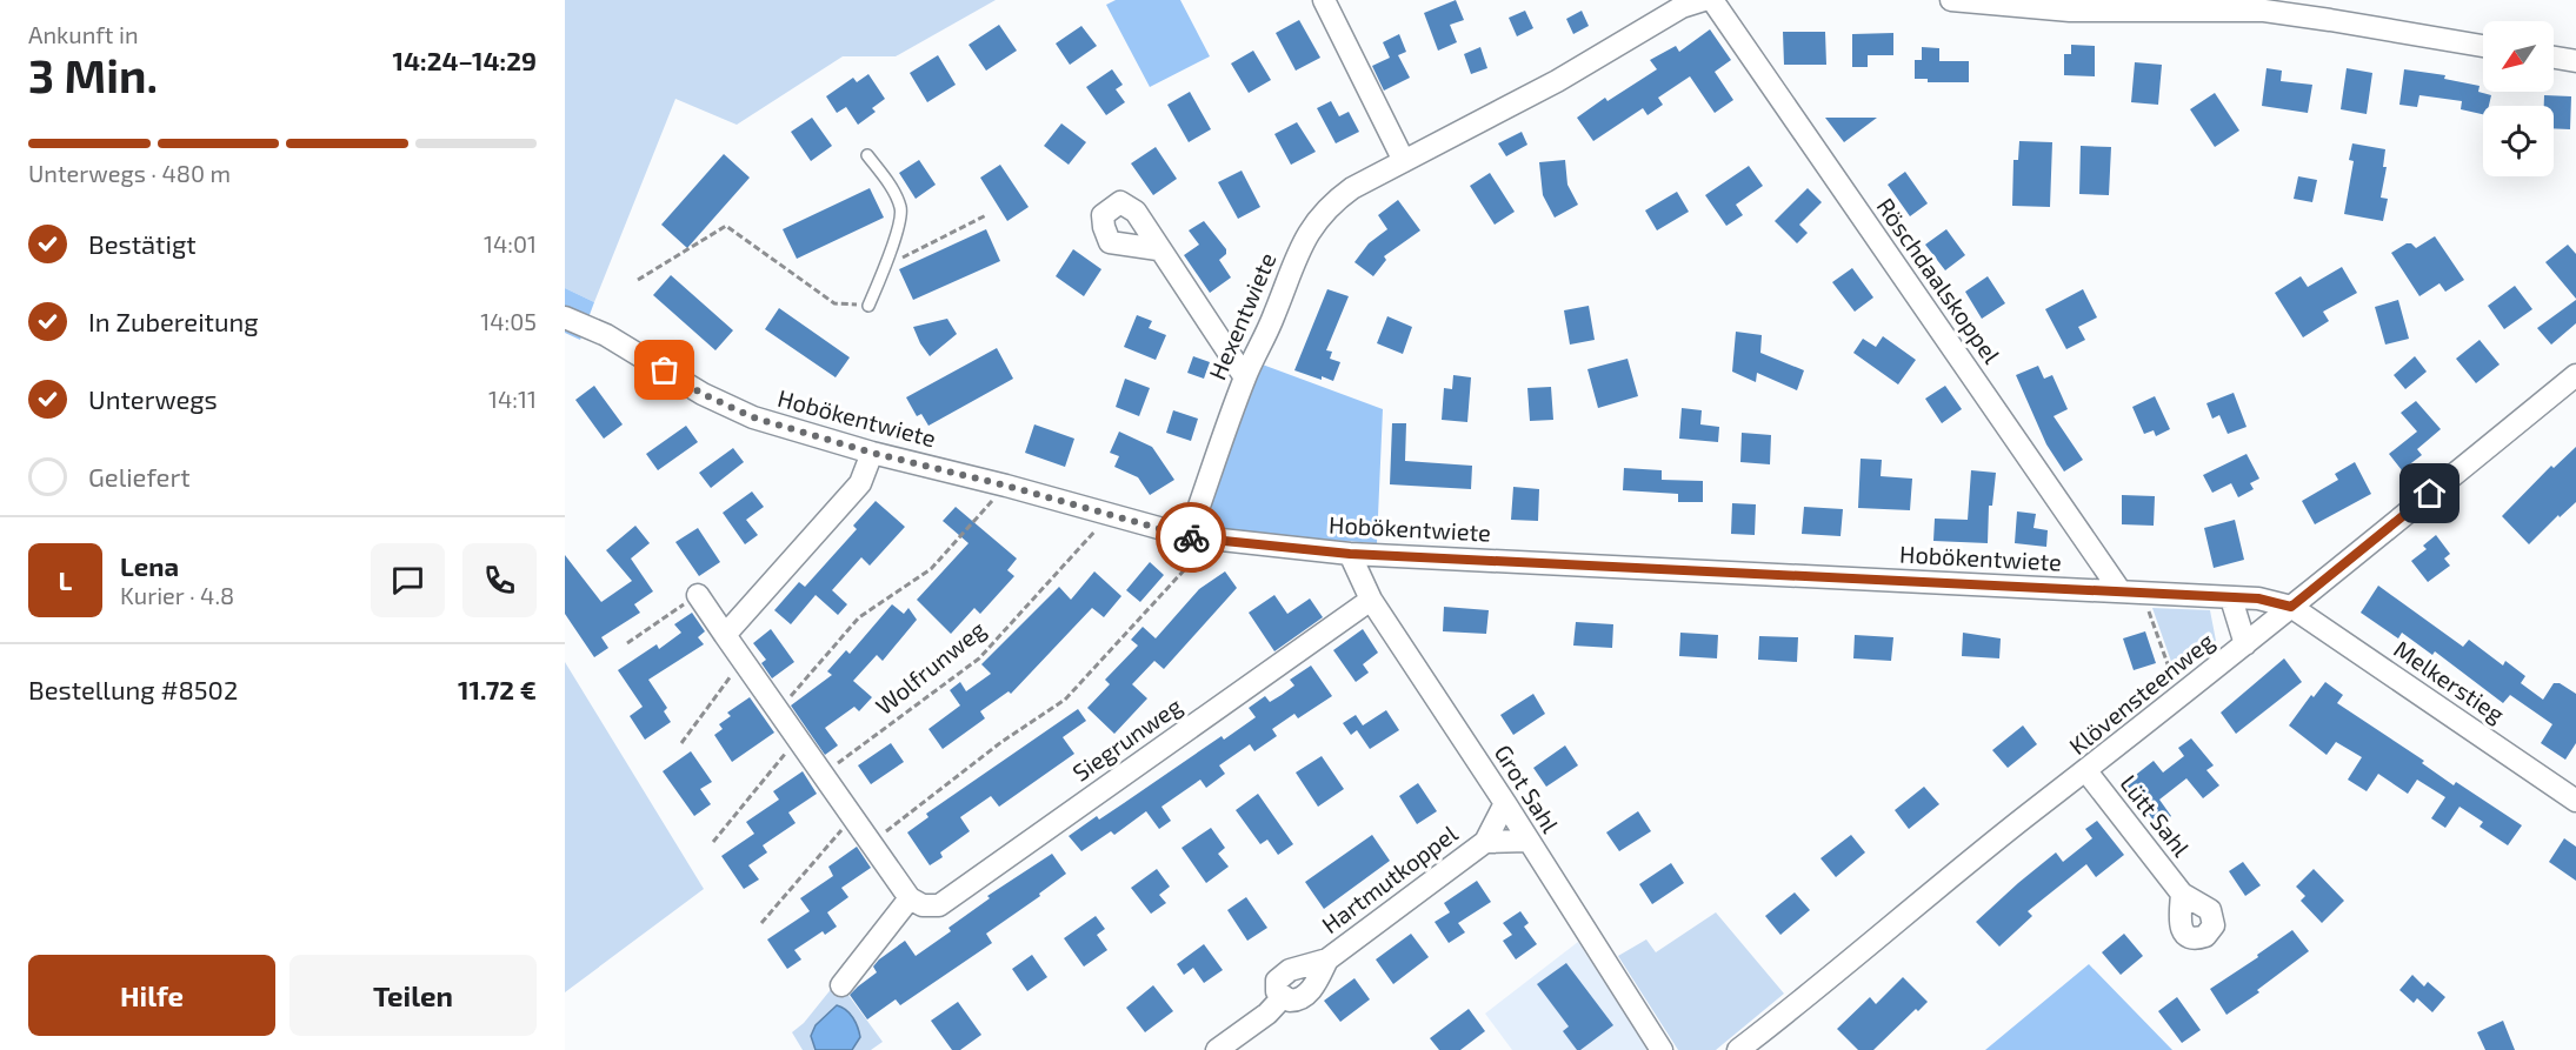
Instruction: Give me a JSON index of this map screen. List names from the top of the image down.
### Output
{
  "streets": {
    "street": [
      "Röschdaalskoppel",
      "Hexentwiete",
      "Hobökentwiete",
      "Melkerstieg",
      "Klövensteenweg",
      "Siegrunweg",
      "Grot Sahl",
      "Lütt Sahl",
      "Hartmutkoppel"
    ],
    "path": ["Wolfrunweg"]
  },
  "crossings": [
    ["Röschdaalskoppel", "Hobökentwiete"],
    ["Hexentwiete", "Hobökentwiete"],
    ["Hobökentwiete", "Wolfrunweg"],
    ["Hobökentwiete", "Melkerstieg"],
    ["Hobökentwiete", "Klövensteenweg"],
    ["Hobökentwiete", "Grot Sahl"],
    ["Melkerstieg", "Klövensteenweg"],
    ["Klövensteenweg", "Lütt Sahl"],
    ["Siegrunweg", "Grot Sahl"],
    ["Grot Sahl", "Hartmutkoppel"]
  ],
  "north": "bottom left",
  "page": {
    "heading": ["3 Min.", "Ankunft in", "14:24–14:29"],
    "panel": [
      "Lena",
      "Kurier · 4.8",
      "Bestellung #8502",
      "11.72 €"
    ],
    "bar": "Unterwegs · 480 m",
    "list": [
      ["Bestätigt", "14:01"],
      ["In Zubereitung", "14:05"],
      ["Unterwegs", "14:11"],
      "Geliefert"
    ],
    "round": "L",
    "buttons": ["Hilfe", "Teilen"]
  }
}
